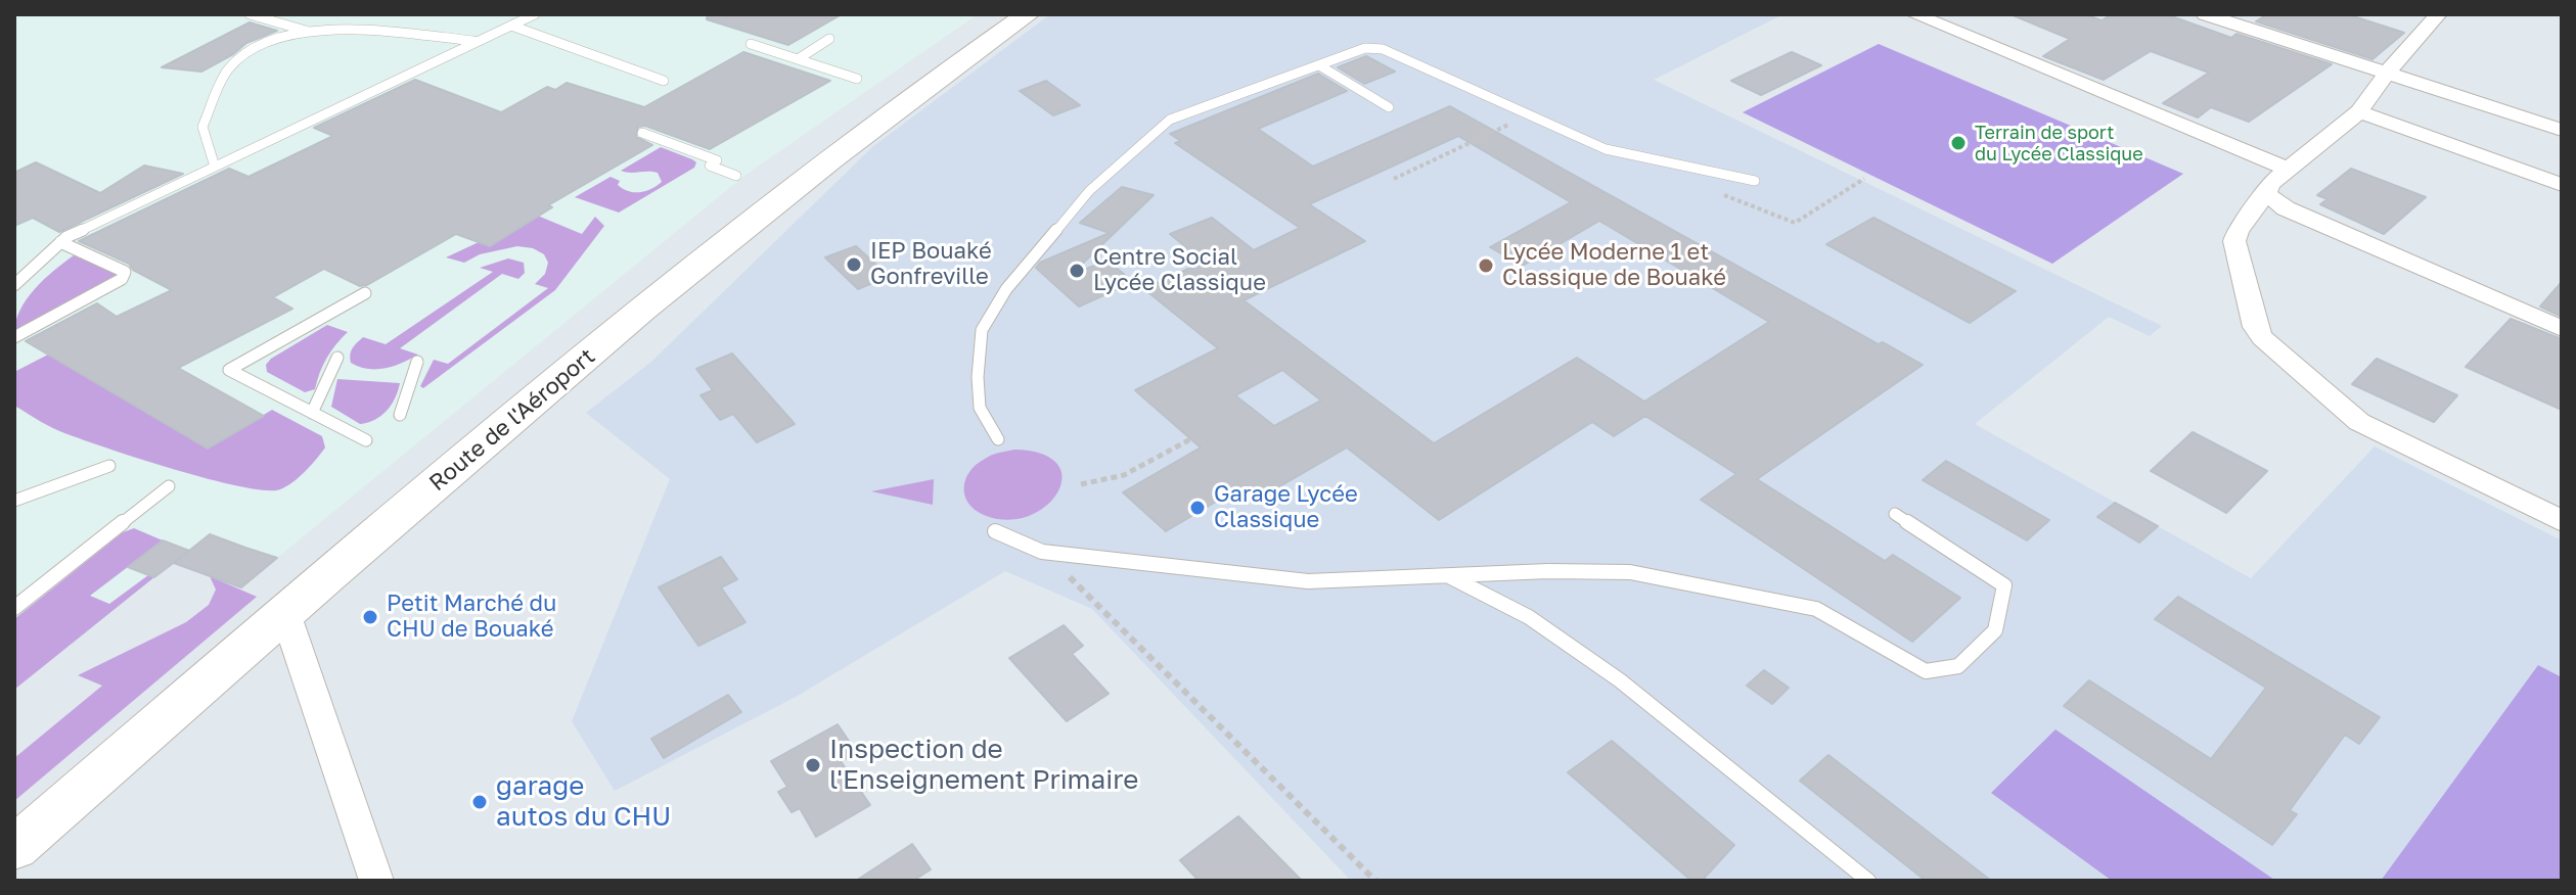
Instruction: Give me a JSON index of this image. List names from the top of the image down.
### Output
{
  "streets": {
    "main road": ["Route de l'Aéroport"]
  },
  "places": [
    "Terrain de sport du Lycée Classique",
    "IEP Bouaké Gonfreville",
    "Lycée Moderne 1 et Classique de Bouaké",
    "Centre Social Lycée Classique",
    "Garage Lycée Classique",
    "Petit Marché du CHU de Bouaké",
    "Inspection de l'Enseignement Primaire",
    "garage autos du CHU"
  ]
}
